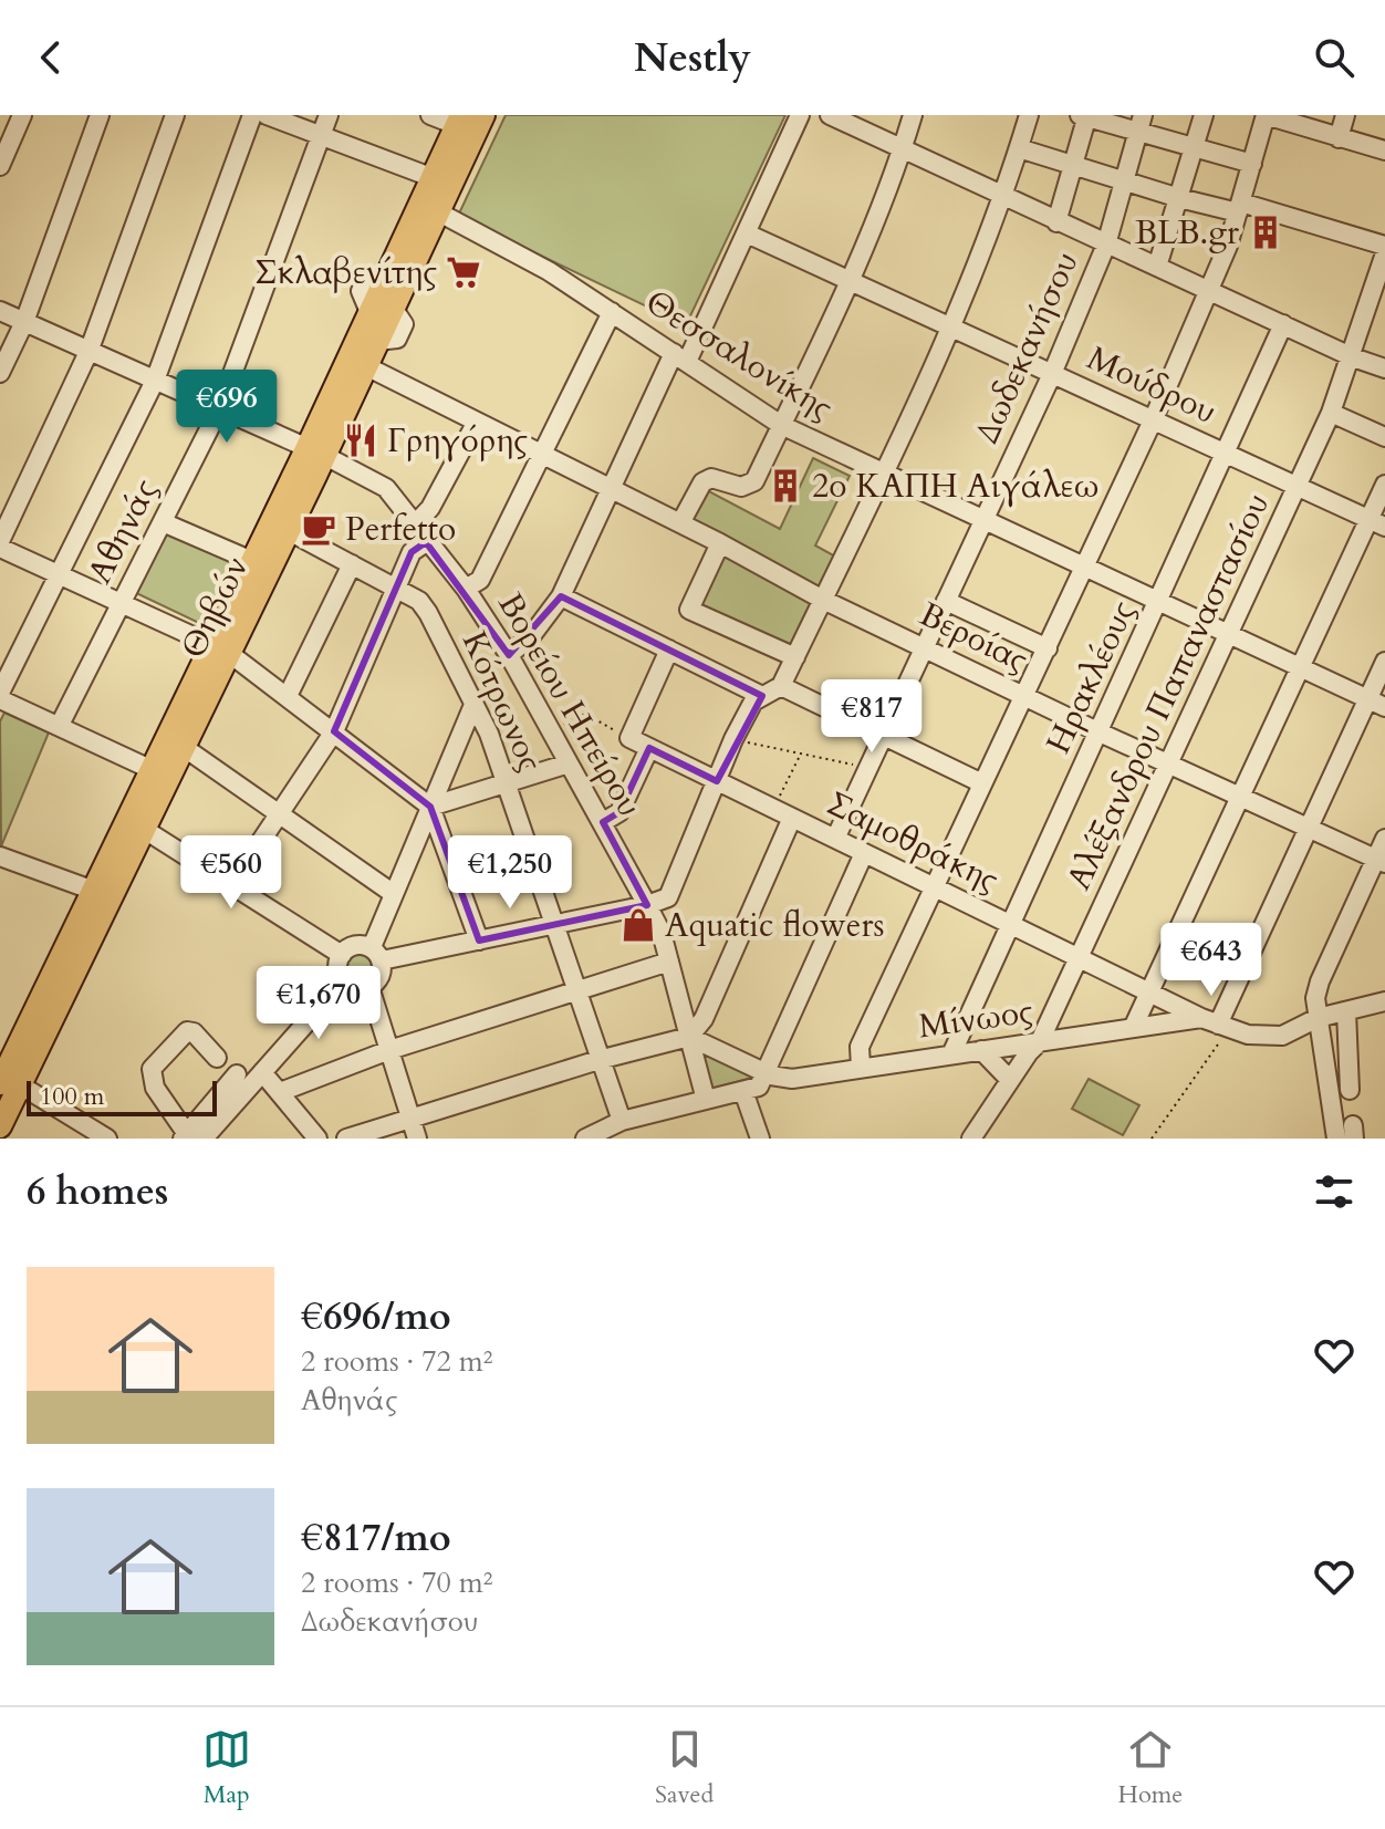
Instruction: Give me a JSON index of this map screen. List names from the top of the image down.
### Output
{
  "streets": {
    "main road": ["Θηβών"],
    "street": [
      "Δωδεκανήσου",
      "Θεσσαλονίκης",
      "Μούδρου",
      "Αθηνάς",
      "Βεροίας",
      "Ηρακλέους",
      "Αλέξανδρου Παπαναστασίου",
      "Κότρωνος",
      "Βορείου Ηπείρου",
      "Σαμοθράκης",
      "Μίνωος"
    ]
  },
  "crossings": [
    ["Δωδεκανήσου", "Θεσσαλονίκης"],
    ["Δωδεκανήσου", "Μούδρου"],
    ["Δωδεκανήσου", "Βεροίας"],
    ["Δωδεκανήσου", "Σαμοθράκης"],
    ["Θεσσαλονίκης", "Θηβών"],
    ["Θεσσαλονίκης", "Ηρακλέους"],
    ["Θεσσαλονίκης", "Αλέξανδρου Παπαναστασίου"],
    ["Μούδρου", "Ηρακλέους"],
    ["Μούδρου", "Αλέξανδρου Παπαναστασίου"],
    ["Αθηνάς", "Βορείου Ηπείρου"],
    ["Θηβών", "Βεροίας"],
    ["Θηβών", "Κότρωνος"],
    ["Θηβών", "Βορείου Ηπείρου"],
    ["Βεροίας", "Ηρακλέους"],
    ["Βεροίας", "Αλέξανδρου Παπαναστασίου"],
    ["Ηρακλέους", "Σαμοθράκης"],
    ["Ηρακλέους", "Μίνωος"],
    ["Αλέξανδρου Παπαναστασίου", "Σαμοθράκης"],
    ["Αλέξανδρου Παπαναστασίου", "Μίνωος"],
    ["Σαμοθράκης", "Μίνωος"]
  ],
  "places": {
    "building": ["BLB.gr", "2ο ΚΑΠΗ Αιγάλεω"],
    "supermarket": ["Σκλαβενίτης"],
    "restaurant": ["Γρηγόρης"],
    "cafe": ["Perfetto"],
    "shop": ["Aquatic flowers"]
  },
  "scale_bar": "100 m",
  "page": {
    "header": "Nestly",
    "price": [
      "€696",
      "€817",
      "€560",
      "€1,250",
      "€643",
      "€1,670"
    ],
    "scale": "100 m",
    "heading": "6 homes",
    "list": [
      {
        "name": "€696/mo",
        "note": "2 rooms · 72 m² · Αθηνάς"
      },
      {
        "name": "€817/mo",
        "note": "2 rooms · 70 m² · Δωδεκανήσου"
      }
    ],
    "tabs": ["Map", "Saved", "Home"]
  }
}
